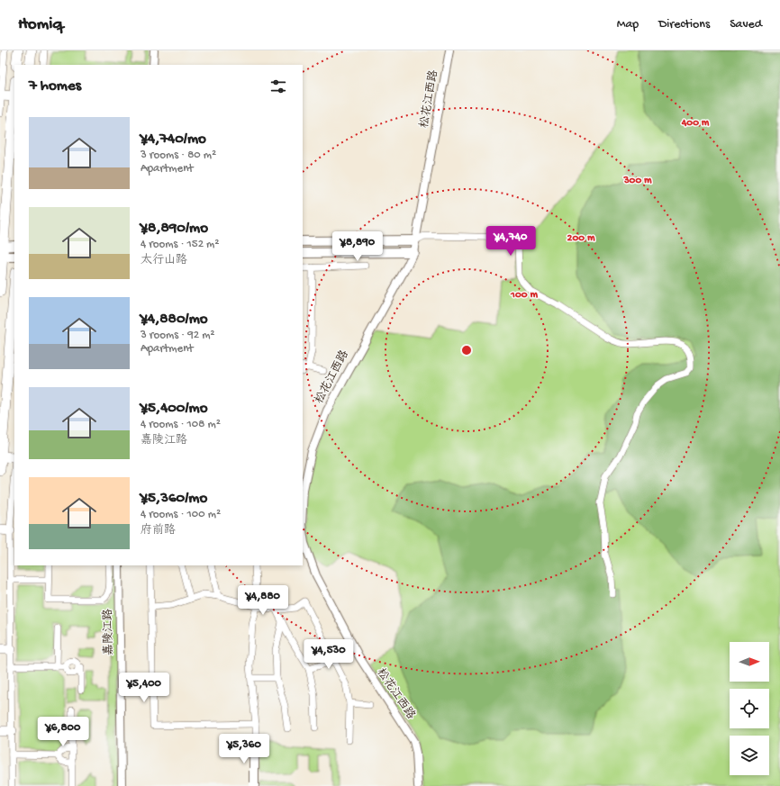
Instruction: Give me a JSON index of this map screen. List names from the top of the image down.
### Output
{
  "streets": {
    "street": ["松花江西路", "嘉陵江路"]
  },
  "north": "right",
  "page": {
    "header": "Homiq",
    "nav": ["Map", "Directions", "Saved"],
    "heading": "7 homes",
    "list": [
      {
        "name": "¥4,740/mo",
        "note": "3 rooms · 80 m² · Apartment"
      },
      {
        "name": "¥8,890/mo",
        "note": "4 rooms · 152 m² · 太行山路"
      },
      {
        "name": "¥4,880/mo",
        "note": "3 rooms · 92 m² · Apartment"
      },
      {
        "name": "¥5,400/mo",
        "note": "4 rooms · 108 m² · 嘉陵江路"
      },
      {
        "name": "¥5,360/mo",
        "note": "4 rooms · 100 m² · 府前路"
      }
    ],
    "price": [
      "¥4,740",
      "¥8,890",
      "¥4,880",
      "¥4,530",
      "¥5,400",
      "¥6,800",
      "¥5,360"
    ]
  },
  "rings": [
    "400 m",
    "300 m",
    "200 m",
    "100 m"
  ]
}
